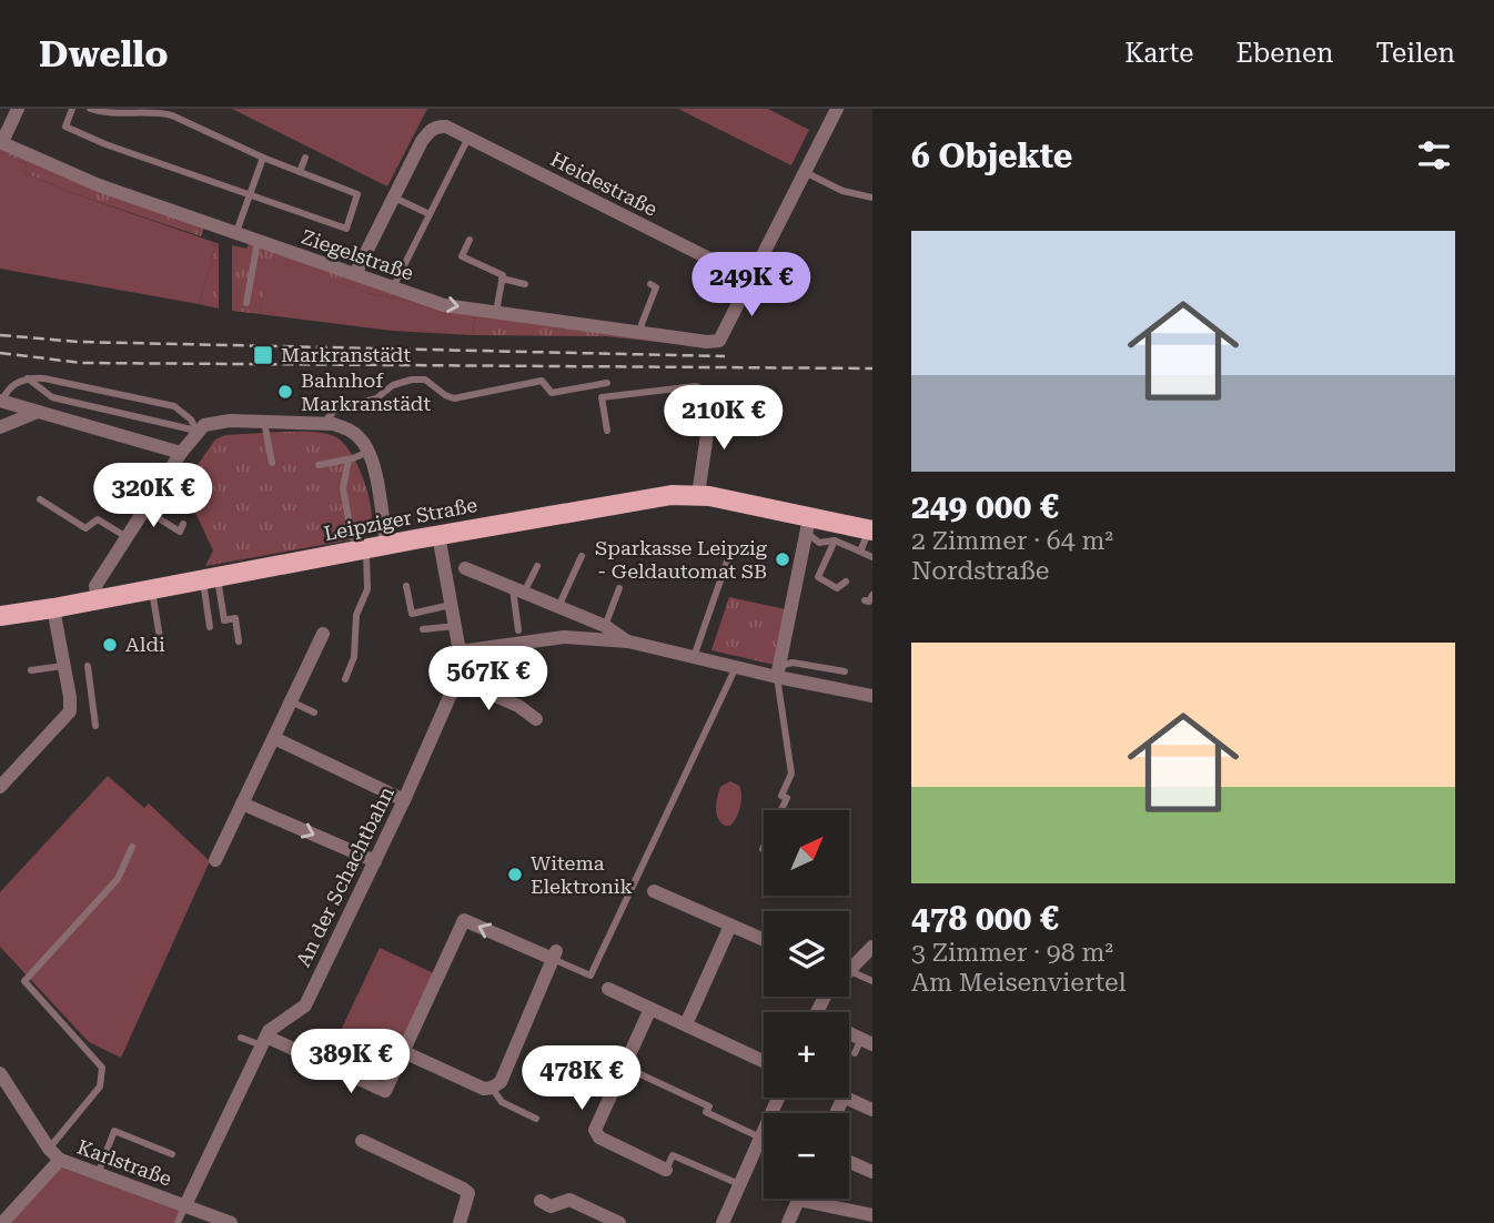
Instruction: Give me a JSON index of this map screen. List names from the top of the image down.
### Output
{
  "streets": {
    "main road": ["Leipziger Straße"],
    "street": [
      "Heidestraße",
      "Ziegelstraße",
      "An der Schachtbahn",
      "Karlstraße"
    ]
  },
  "crossings": [
    ["Heidestraße", "Ziegelstraße"],
    ["Leipziger Straße", "An der Schachtbahn"],
    ["An der Schachtbahn", "Karlstraße"]
  ],
  "places": {
    "transit": ["Markranstädt"],
    "other": [
      "Bahnhof Markranstädt",
      "Sparkasse Leipzig - Geldautomat SB",
      "Aldi",
      "Witema Elektronik"
    ]
  },
  "north": "top right",
  "page": {
    "header": "Dwello",
    "nav": ["Karte", "Ebenen", "Teilen"],
    "heading": "6 Objekte",
    "list": [
      {
        "name": "249 000 €",
        "note": "2 Zimmer · 64 m² · Nordstraße"
      },
      {
        "name": "478 000 €",
        "note": "3 Zimmer · 98 m² · Am Meisenviertel"
      }
    ],
    "price": [
      "249K €",
      "210K €",
      "320K €",
      "567K €",
      "389K €",
      "478K €"
    ],
    "map_buttons": ["+", "−"]
  }
}
